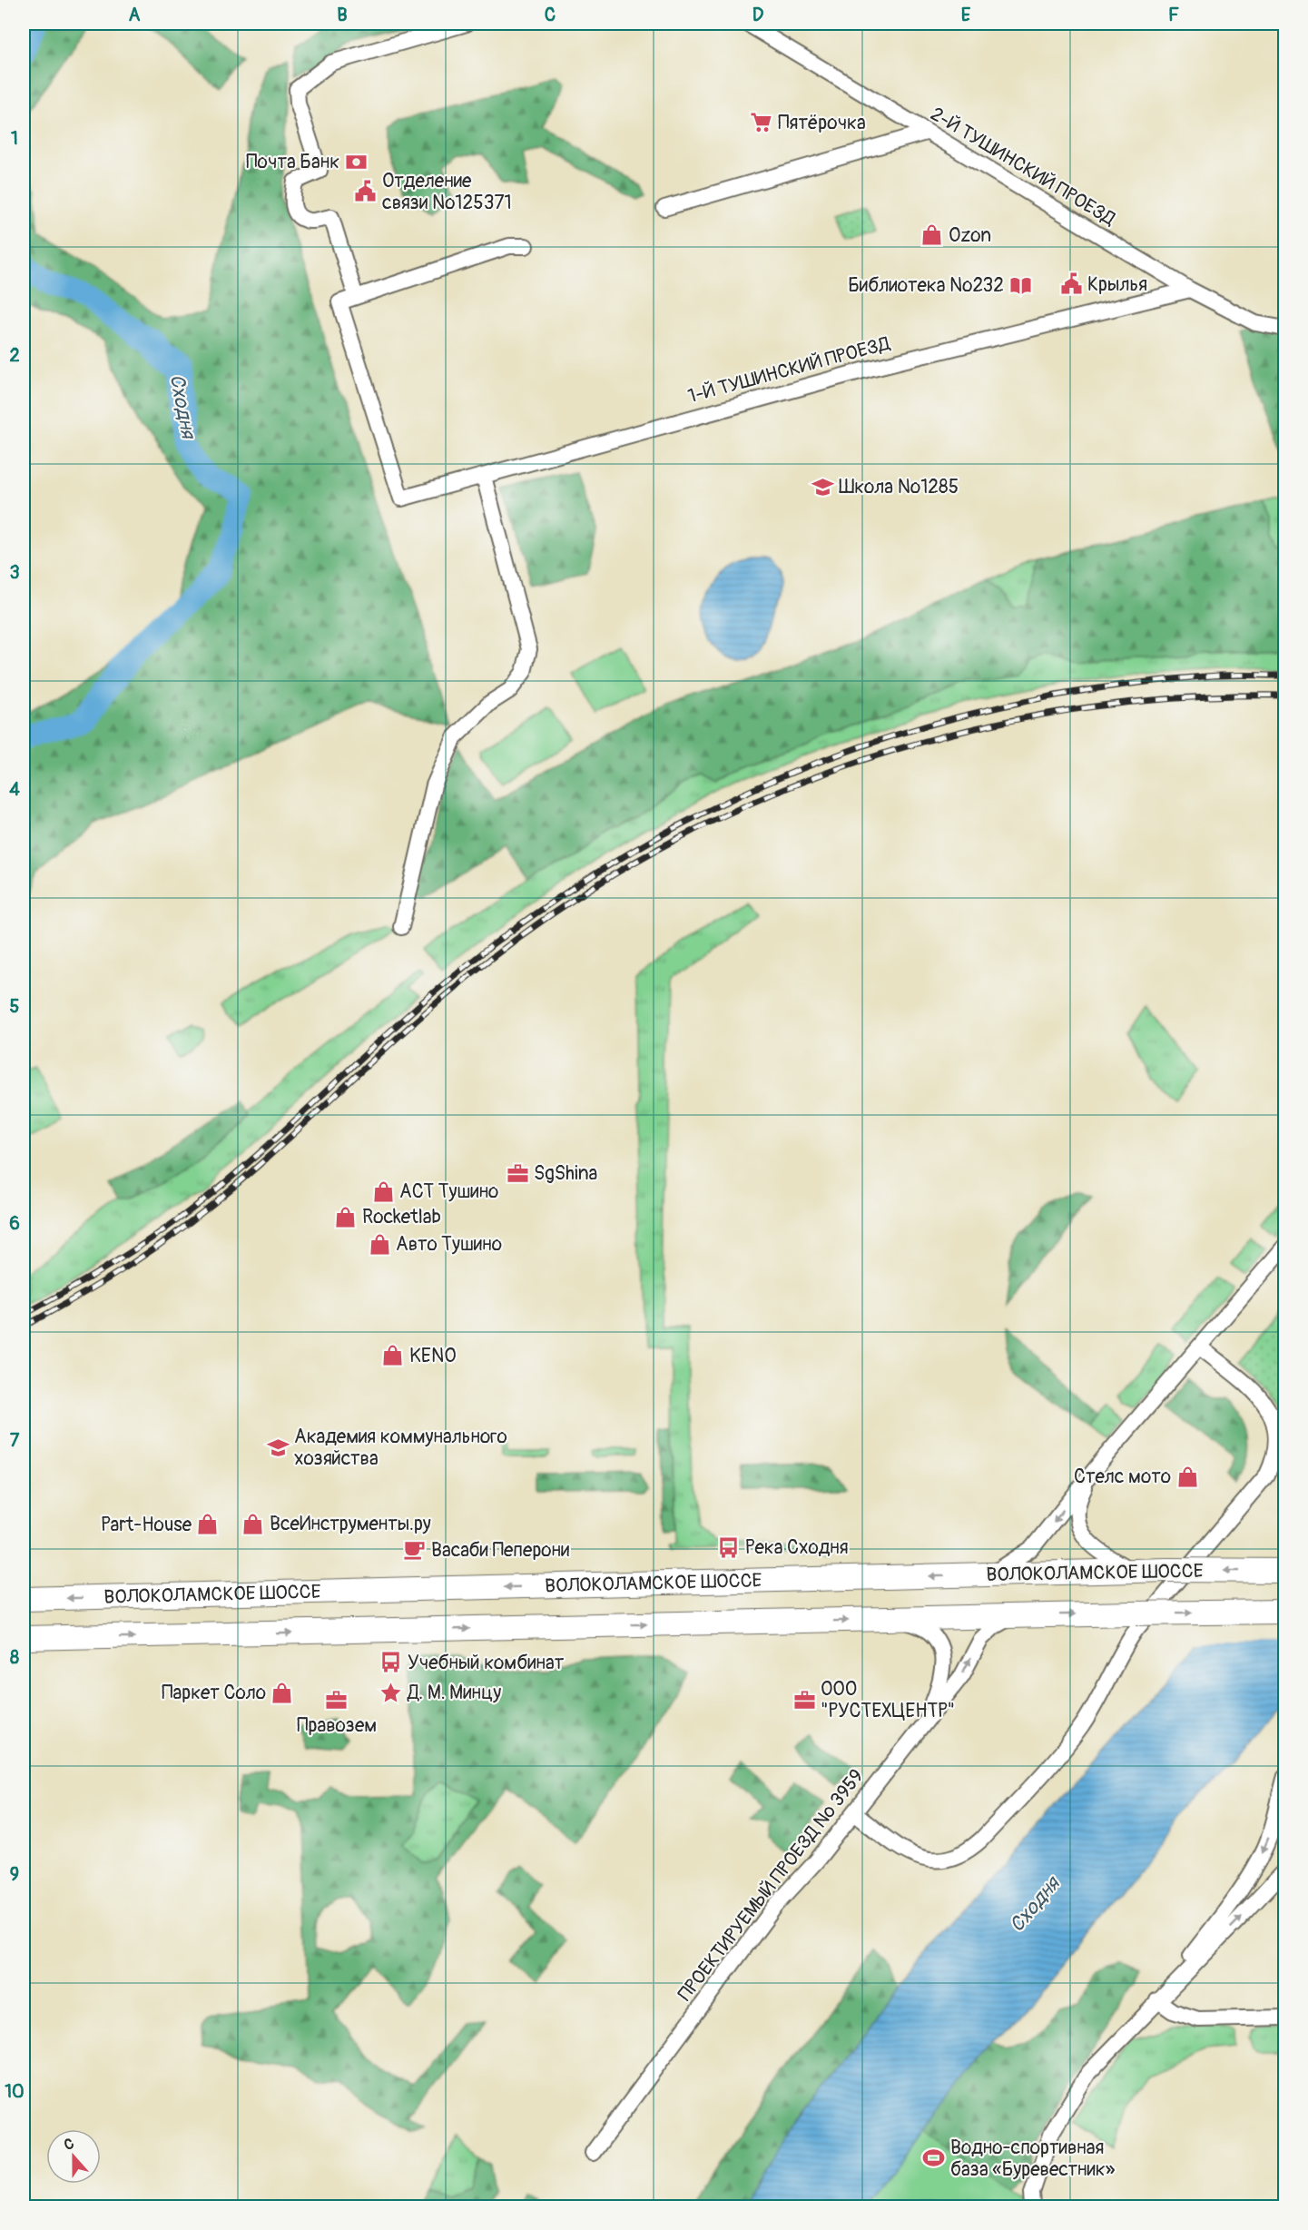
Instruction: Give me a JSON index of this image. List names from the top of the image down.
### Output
{
  "streets": {
    "main road": ["ВОЛОКОЛАМСКОЕ ШОССЕ"],
    "street": ["2-Й ТУШИНСКИЙ ПРОЕЗД", "1-Й ТУШИНСКИЙ ПРОЕЗД", "ПРОЕКТИРУЕМЫЙ ПРОЕЗД № 3959"]
  },
  "crossings": [
    ["2-Й ТУШИНСКИЙ ПРОЕЗД", "1-Й ТУШИНСКИЙ ПРОЕЗД"],
    ["ВОЛОКОЛАМСКОЕ ШОССЕ", "ПРОЕКТИРУЕМЫЙ ПРОЕЗД № 3959"]
  ],
  "water": ["Сходня"],
  "places": {
    "supermarket": ["Пятёрочка"],
    "bank": ["Почта Банк"],
    "public building": ["Отделение связи №125371", "Крылья"],
    "shop": [
      "Ozon",
      "АСТ Тушино",
      "Rocketlab",
      "Авто Тушино",
      "KENO",
      "Стелс мото",
      "ВсеИнструменты.ру",
      "Part-House",
      "Паркет Соло"
    ],
    "library": ["Библиотека №232"],
    "school or university": ["Школа №1285", "Академия коммунального хозяйства"],
    "office": ["SgShina", "Правозем", "ООО \"РУСТЕХЦЕНТР\""],
    "bus stop": ["Река Сходня", "Учебный комбинат"],
    "cafe": ["Васаби Пеперони"],
    "place": ["Д. М. Минцу"],
    "sports": ["Водно-спортивная база «Буревестник»"]
  },
  "north": "top",
  "grid": {
    "columns": [
      "A",
      "B",
      "C",
      "D",
      "E",
      "F"
    ],
    "rows": [
      "1",
      "2",
      "3",
      "4",
      "5",
      "6",
      "7",
      "8",
      "9",
      "10"
    ]
  }
}
